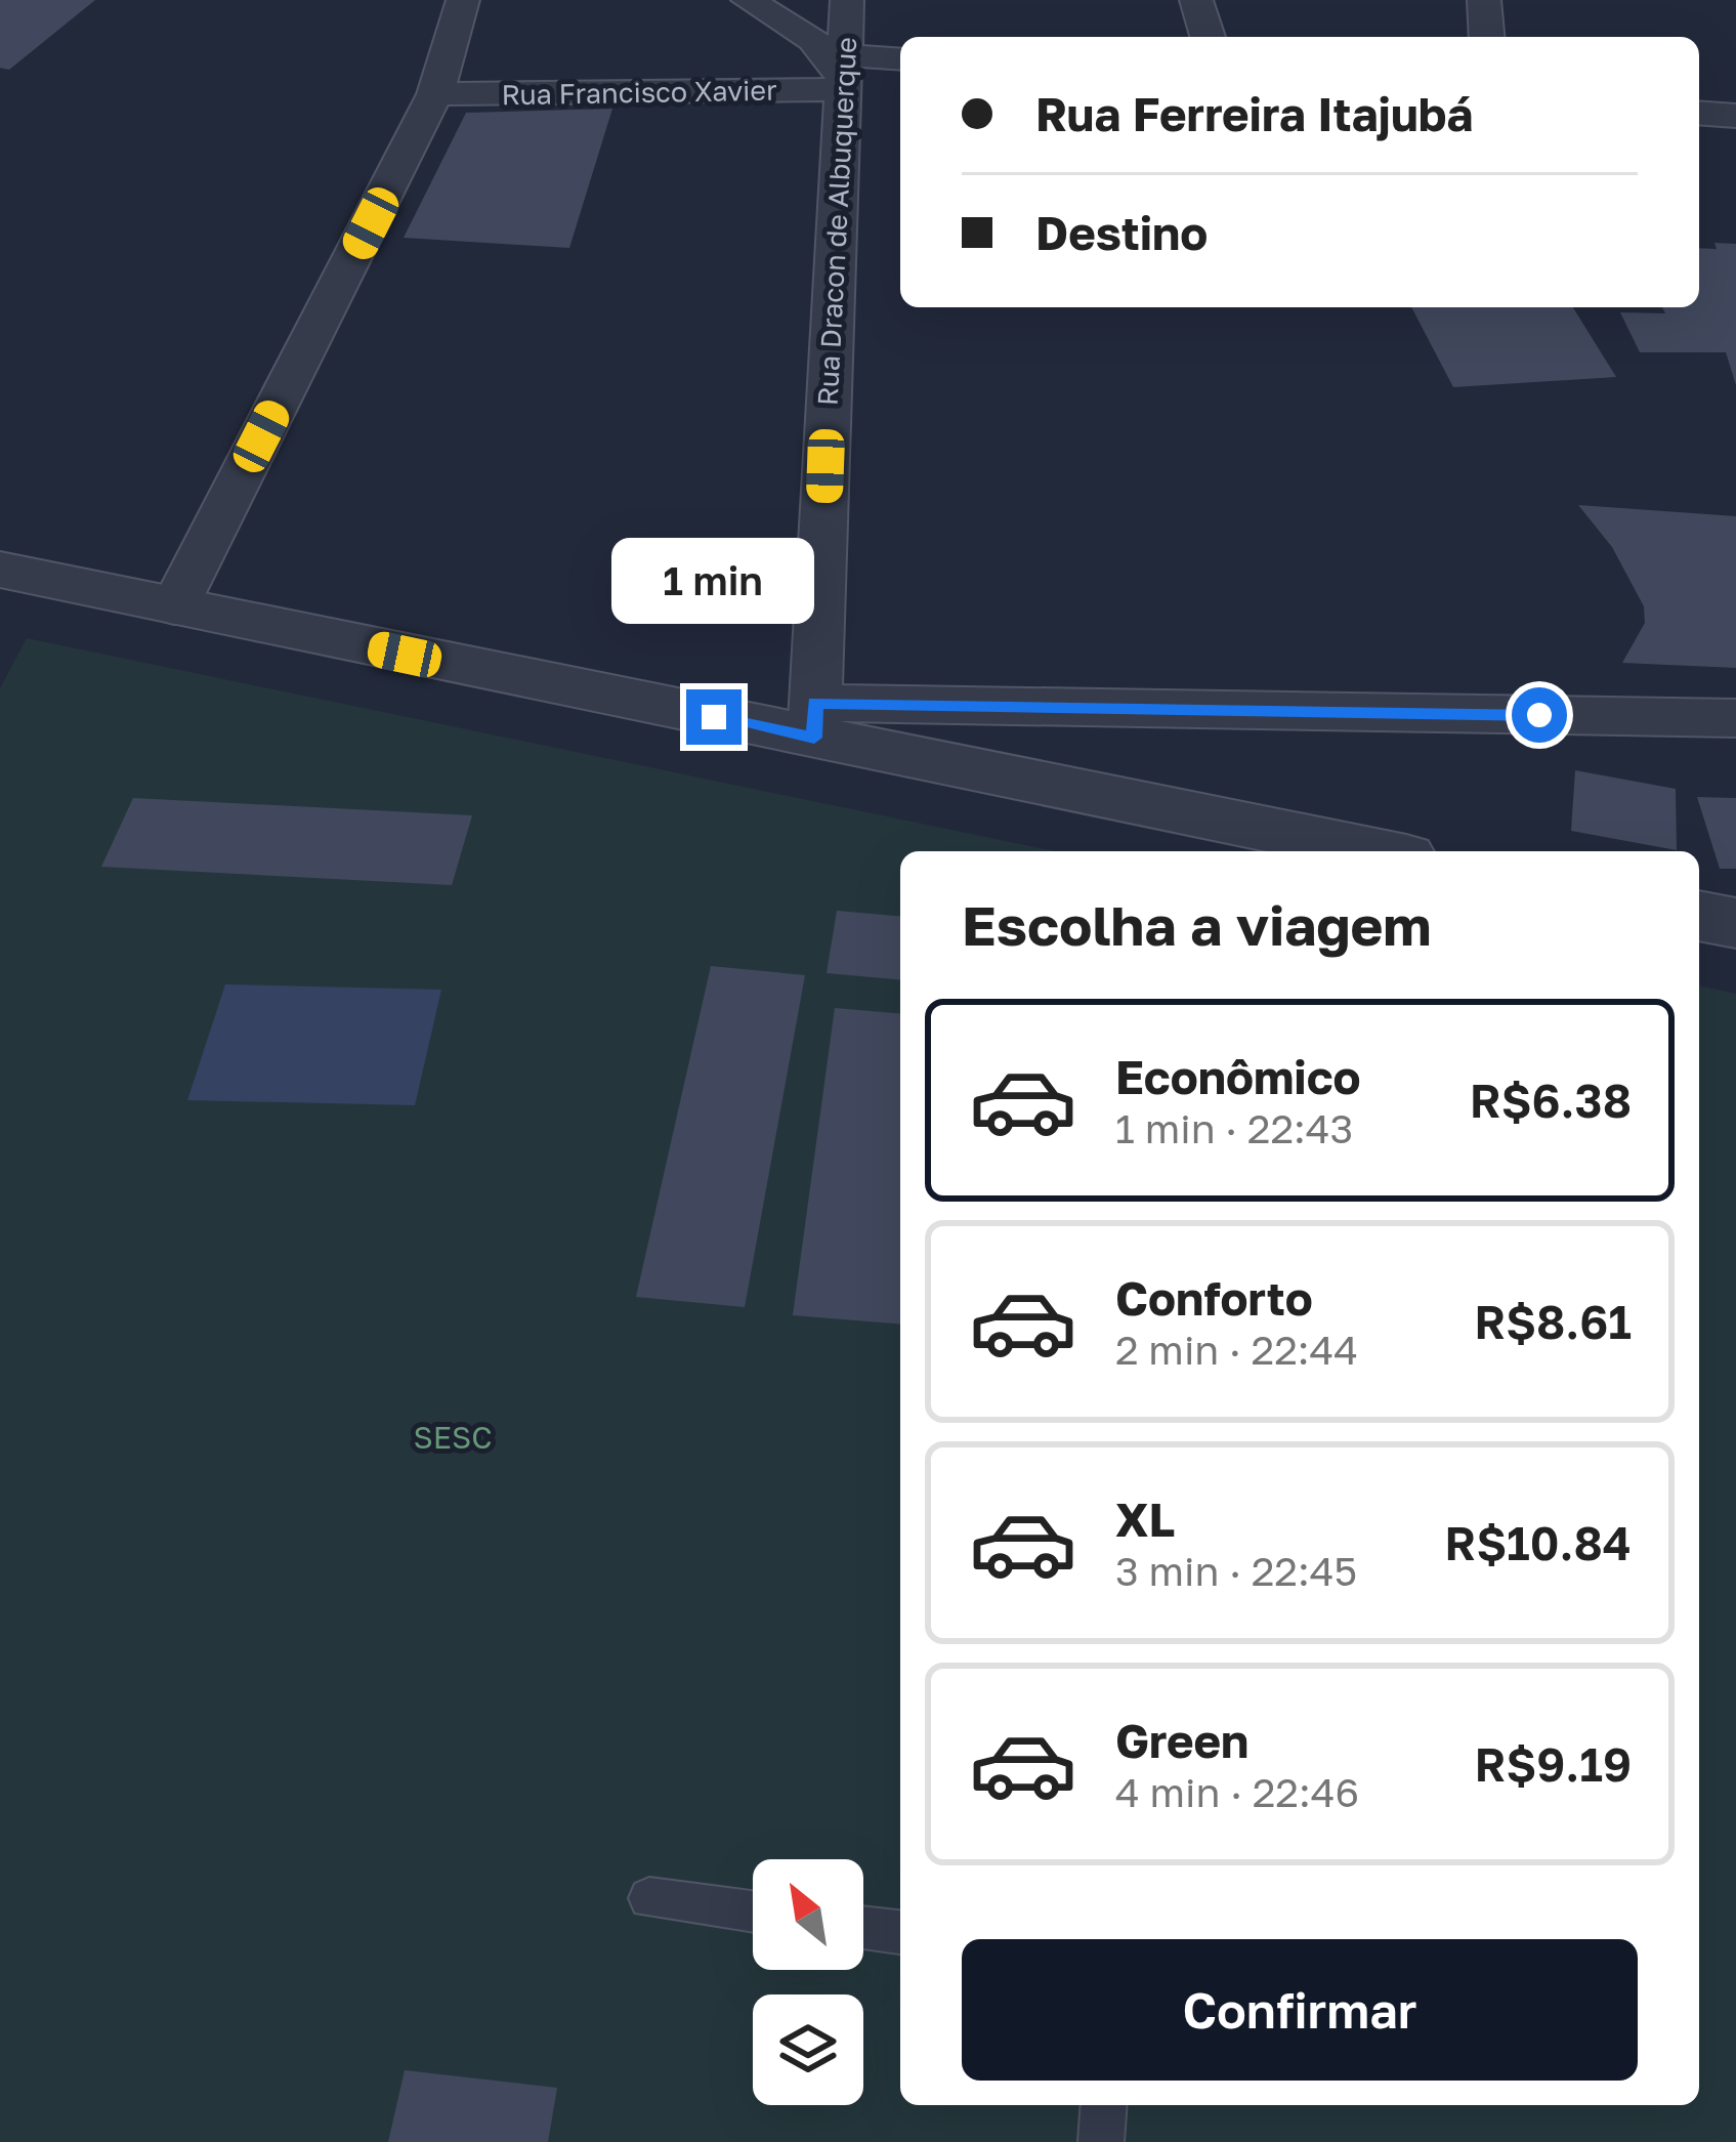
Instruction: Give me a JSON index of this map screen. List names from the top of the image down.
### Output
{
  "streets": {
    "street": ["Rua Francisco Xavier", "Rua Dracon de Albuquerque"]
  },
  "crossings": [
    ["Rua Francisco Xavier", "Rua Dracon de Albuquerque"]
  ],
  "parks": ["SESC"],
  "north": "top left",
  "page": {
    "banner": ["Rua Ferreira Itajubá", "Destino"],
    "bubble": "1 min",
    "heading": "Escolha a viagem",
    "list": [
      {
        "name": "Econômico",
        "note": "1 min · 22:43",
        "value": "R$6.38"
      },
      {
        "name": "Conforto",
        "note": "2 min · 22:44",
        "value": "R$8.61"
      },
      {
        "name": "XL",
        "note": "3 min · 22:45",
        "value": "R$10.84"
      },
      {
        "name": "Green",
        "note": "4 min · 22:46",
        "value": "R$9.19"
      }
    ],
    "buttons": "Confirmar"
  }
}
